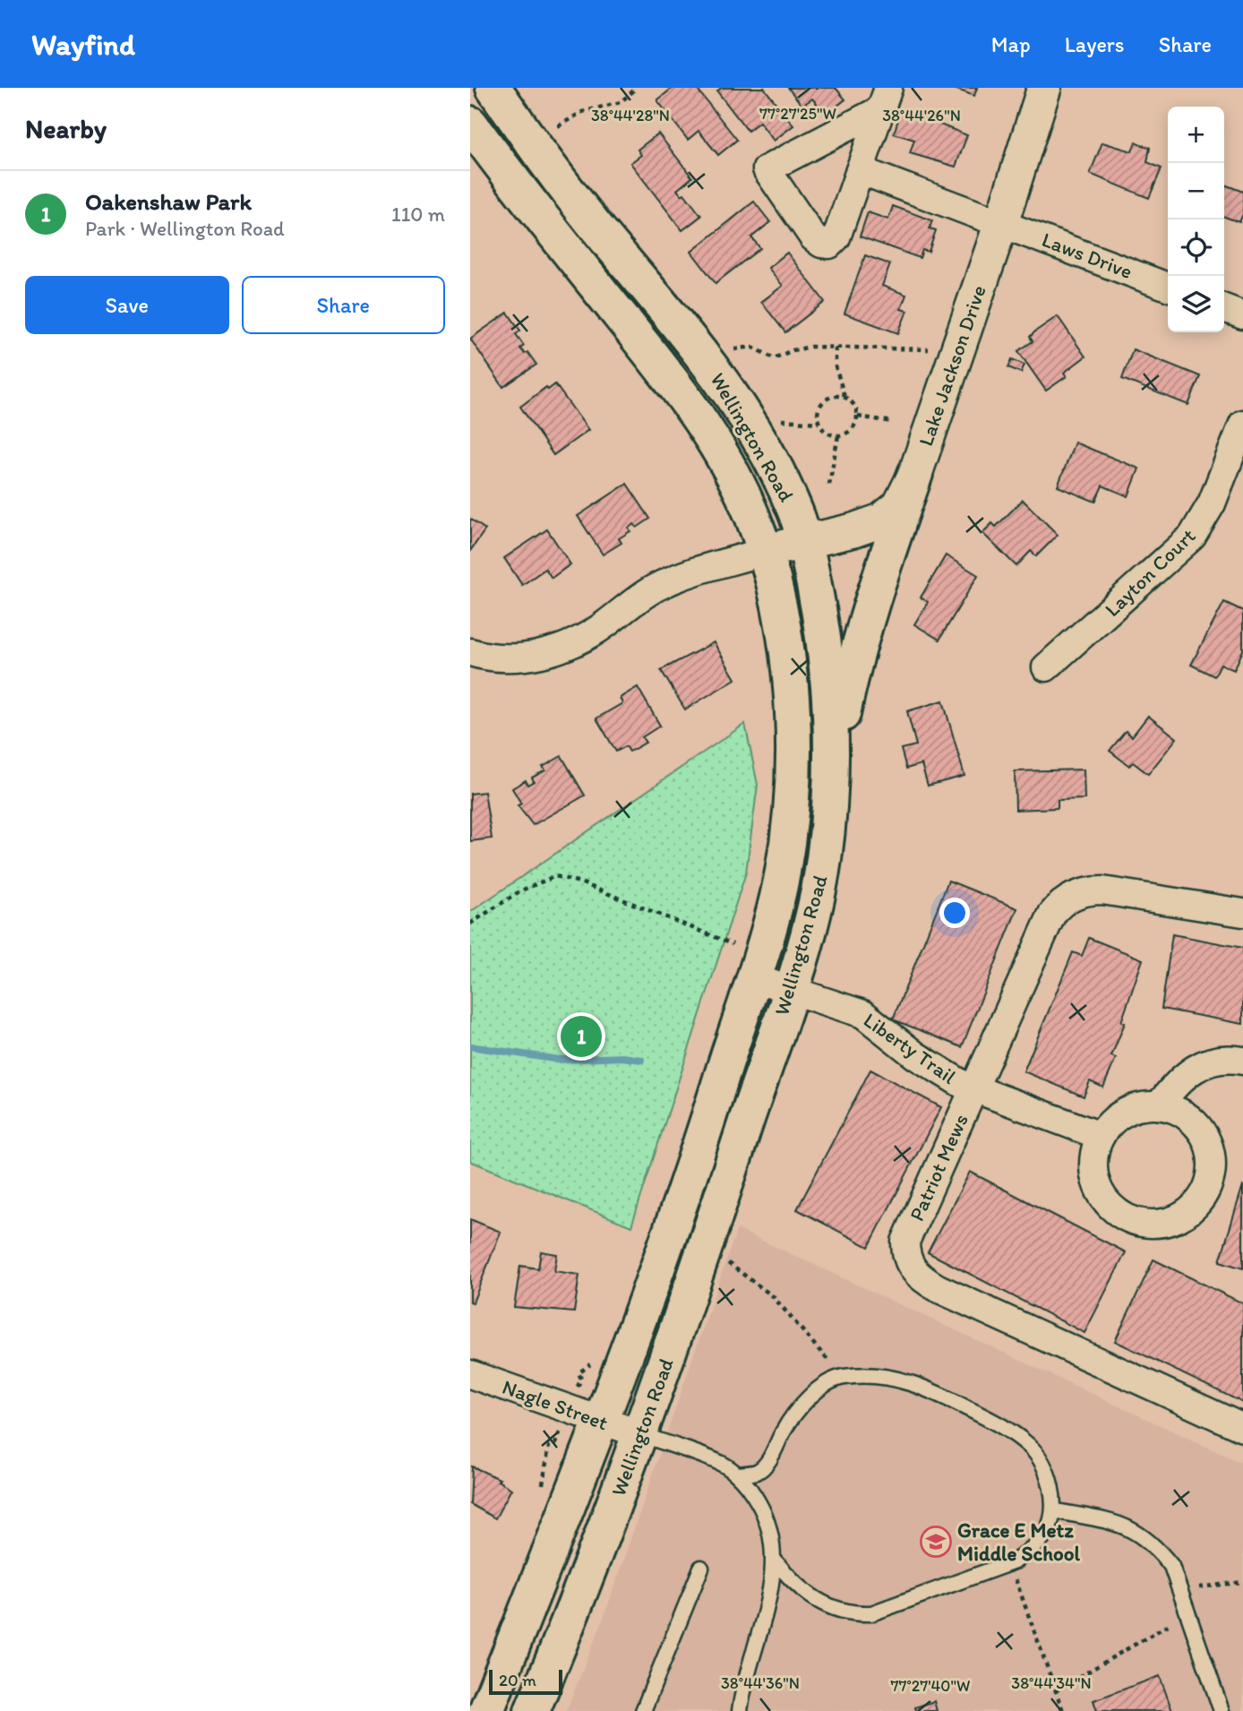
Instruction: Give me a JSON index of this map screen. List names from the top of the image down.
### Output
{
  "streets": {
    "main road": ["Wellington Road"],
    "street": [
      "Laws Drive",
      "Lake Jackson Drive",
      "Layton Court",
      "Liberty Trail",
      "Patriot Mews",
      "Nagle Street"
    ]
  },
  "crossings": [
    ["Laws Drive", "Lake Jackson Drive"],
    ["Lake Jackson Drive", "Wellington Road"],
    ["Wellington Road", "Liberty Trail"],
    ["Wellington Road", "Nagle Street"],
    ["Liberty Trail", "Patriot Mews"]
  ],
  "places": {
    "school or university": ["Grace E Metz Middle School"]
  },
  "scale_bar": "20 m",
  "page": {
    "header": "Wayfind",
    "nav": ["Map", "Layers", "Share"],
    "heading": "Nearby",
    "map_buttons": ["+", "−"],
    "list": [
      {
        "mark": "1",
        "name": "Oakenshaw Park",
        "note": "Park · Wellington Road",
        "value": "110 m"
      }
    ],
    "buttons": ["Save", "Share"],
    "pins": "1",
    "scale": "20 m"
  },
  "coordinates": [
    "77°27'25\"W",
    "38°44'26\"N",
    "38°44'28\"N",
    "38°44'36\"N",
    "38°44'34\"N",
    "77°27'40\"W"
  ]
}
